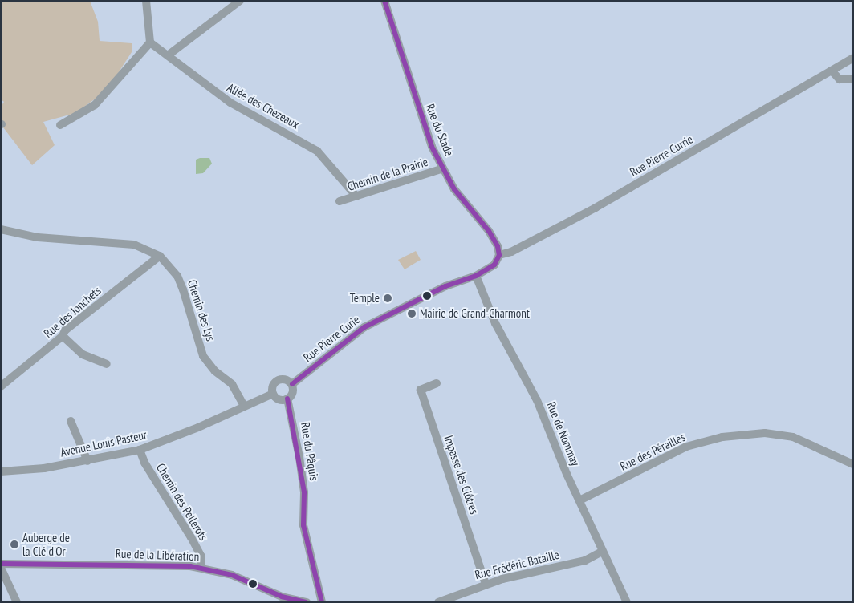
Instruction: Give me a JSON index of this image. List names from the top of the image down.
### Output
{
  "streets": {
    "street": [
      "Allée des Chezeaux",
      "Rue du Stade",
      "Rue Pierre Currie",
      "Chemin de la Prairie",
      "Chemin des Lys",
      "Rue des Jonchets",
      "Rue Pierre Curie",
      "Rue de Nommay",
      "Avenue Louis Pasteur",
      "Rue du Pâquis",
      "Rue des Pérailles",
      "Impasse des Clôtres",
      "Chemin des Pellerots",
      "Rue de la Libération",
      "Rue Frédéric Bataille"
    ]
  },
  "crossings": [
    ["Allée des Chezeaux", "Chemin de la Prairie"],
    ["Rue du Stade", "Rue Pierre Currie"],
    ["Rue du Stade", "Chemin de la Prairie"],
    ["Rue du Stade", "Rue Pierre Curie"],
    ["Rue Pierre Currie", "Rue Pierre Curie"],
    ["Chemin des Lys", "Rue des Jonchets"],
    ["Chemin des Lys", "Avenue Louis Pasteur"],
    ["Rue Pierre Curie", "Rue de Nommay"],
    ["Rue Pierre Curie", "Avenue Louis Pasteur"],
    ["Rue Pierre Curie", "Rue du Pâquis"],
    ["Rue de Nommay", "Rue des Pérailles"],
    ["Rue de Nommay", "Rue Frédéric Bataille"],
    ["Avenue Louis Pasteur", "Rue du Pâquis"],
    ["Avenue Louis Pasteur", "Chemin des Pellerots"],
    ["Impasse des Clôtres", "Rue Frédéric Bataille"],
    ["Chemin des Pellerots", "Rue de la Libération"]
  ],
  "places": ["Temple", "Mairie de Grand-Charmont", "Auberge de la Clé d'Or"]
}
